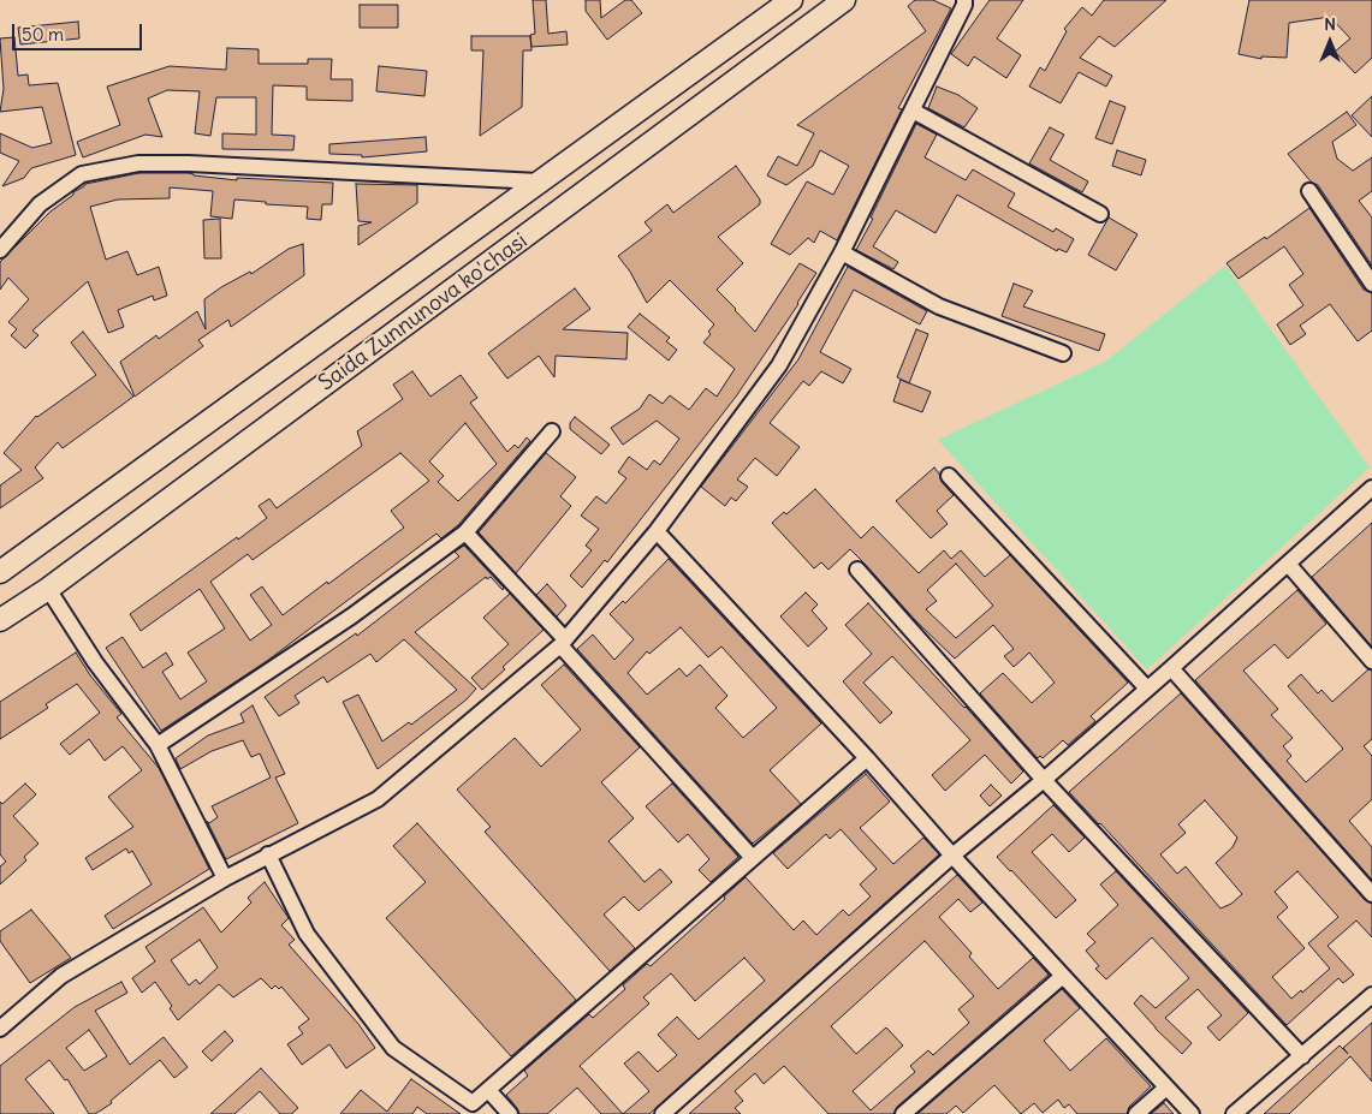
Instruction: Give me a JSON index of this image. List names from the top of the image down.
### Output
{
  "streets": {
    "main road": ["Saida Zunnunova ko'chasi"]
  },
  "scale_bar": "50 m",
  "north": "top"
}
